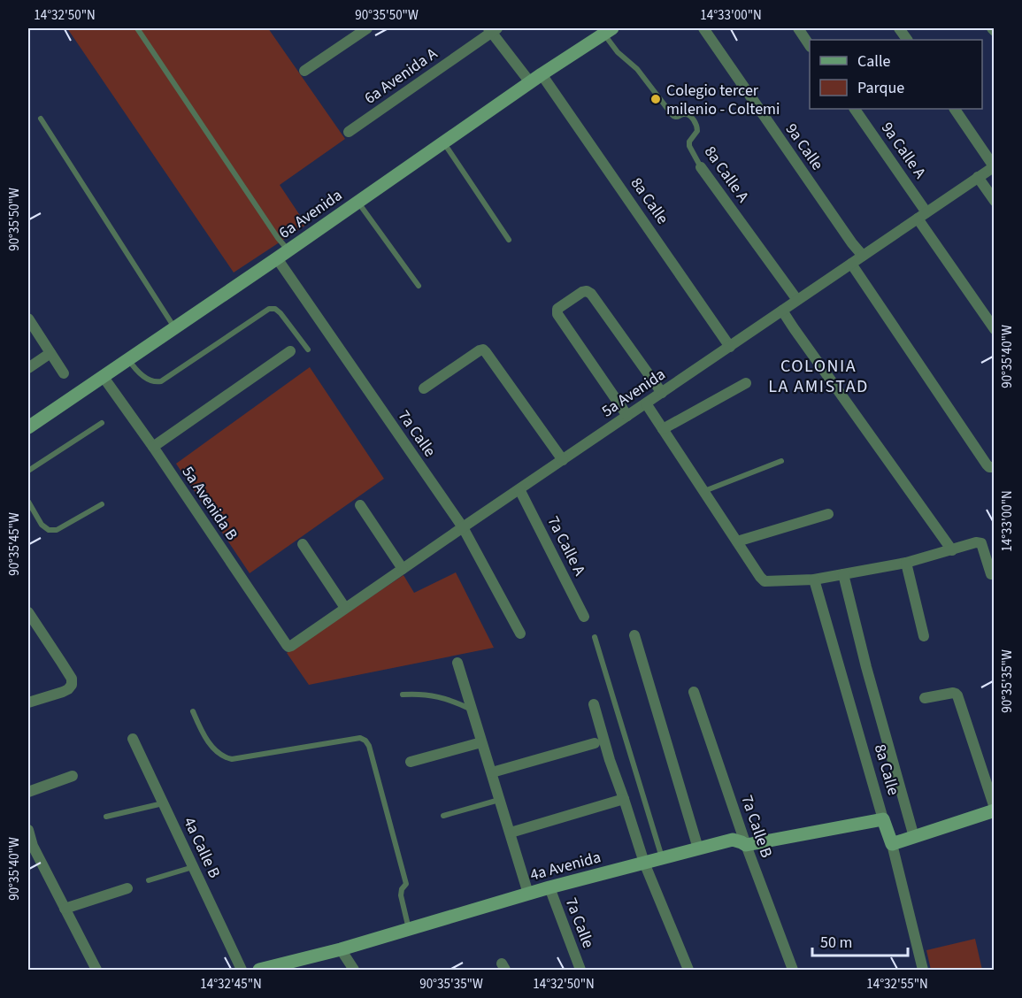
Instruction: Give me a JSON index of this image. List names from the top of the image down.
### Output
{
  "streets": {
    "street": [
      "6a Avenida A",
      "9a Calle",
      "9a Calle A",
      "8a Calle A",
      "8a Calle",
      "6a Avenida",
      "5a Avenida",
      "7a Calle",
      "5a Avenida B",
      "7a Calle A",
      "7a Calle B",
      "4a Calle B",
      "4a Avenida"
    ]
  },
  "crossings": [
    ["6a Avenida A", "8a Calle"],
    ["9a Calle", "5a Avenida"],
    ["9a Calle A", "5a Avenida"],
    ["8a Calle A", "6a Avenida"],
    ["8a Calle A", "5a Avenida"],
    ["8a Calle", "6a Avenida"],
    ["8a Calle", "5a Avenida"],
    ["8a Calle", "4a Avenida"],
    ["6a Avenida", "7a Calle"],
    ["6a Avenida", "5a Avenida B"],
    ["5a Avenida", "7a Calle"],
    ["5a Avenida", "5a Avenida B"],
    ["5a Avenida", "7a Calle A"],
    ["7a Calle", "4a Avenida"],
    ["7a Calle B", "4a Avenida"]
  ],
  "districts": ["COLONIA LA AMISTAD"],
  "places": ["Colegio tercer milenio - Coltemi"],
  "legend": ["Calle", "Parque"],
  "scale_bar": "50 m",
  "coordinates": [
    "14°32'50\"N",
    "90°35'50\"W",
    "14°33'00\"N",
    "90°35'40\"W",
    "90°35'45\"W",
    "90°35'35\"W",
    "14°32'45\"N",
    "14°32'55\"N"
  ]
}
